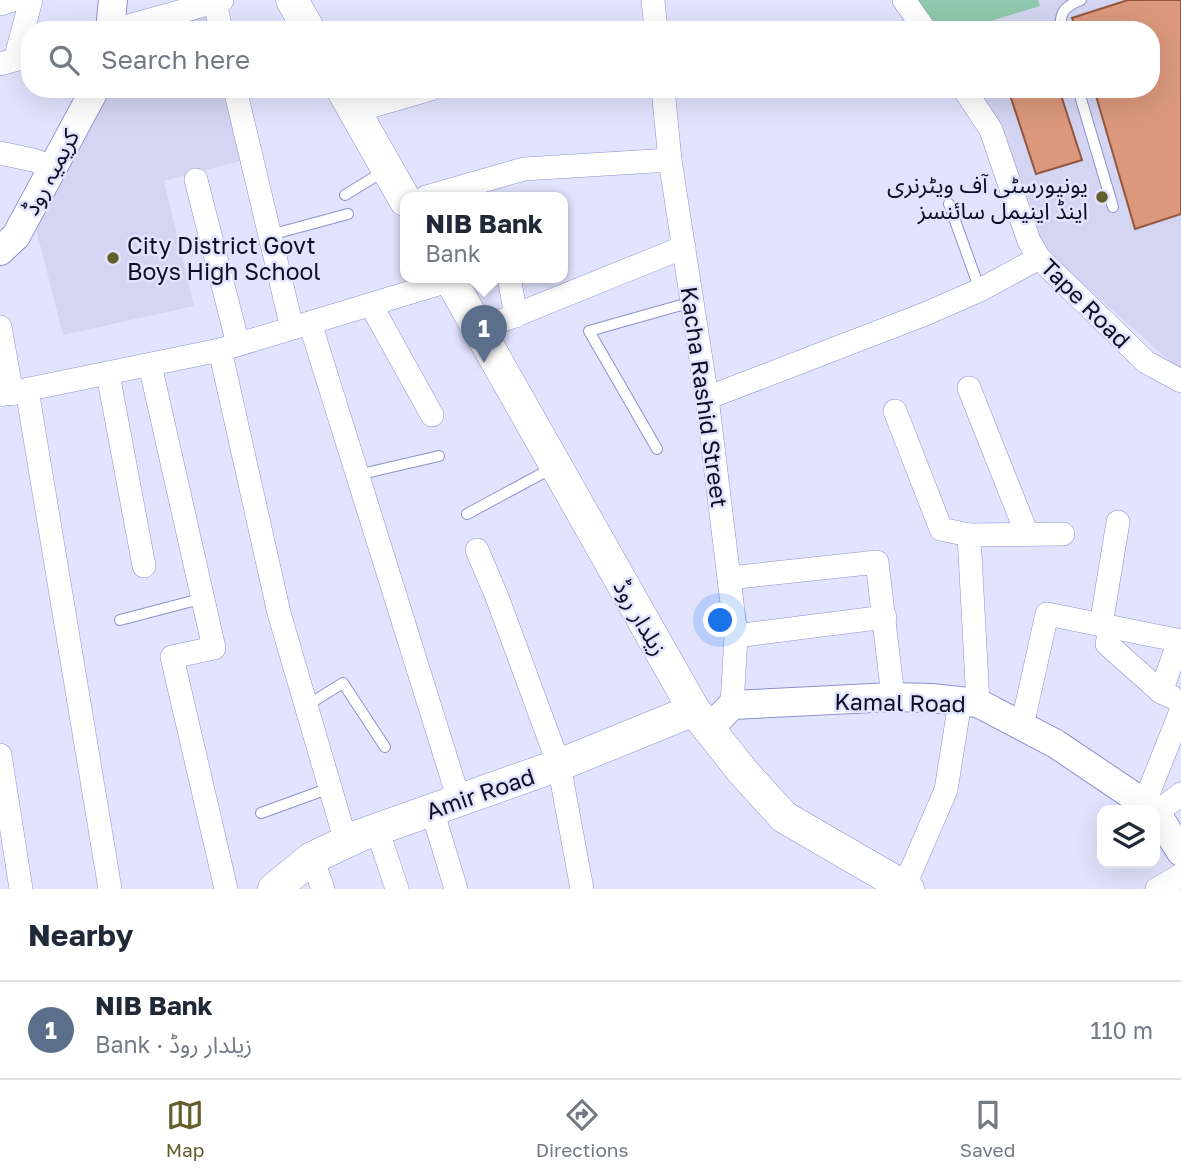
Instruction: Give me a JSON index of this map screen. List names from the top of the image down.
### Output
{
  "streets": {
    "main road": ["زیلدار روڈ", "Amir Road"],
    "street": [
      "کریمیہ روڈ",
      "Tape Road",
      "Kacha Rashid Street",
      "Kamal Road"
    ]
  },
  "crossings": [
    ["Kacha Rashid Street", "Kamal Road"],
    ["زیلدار روڈ", "Amir Road"]
  ],
  "places": ["یونیورسٹی آف ویٹرنری اینڈ اینیمل سائنسز", "City District Govt Boys High School"],
  "page": {
    "search": "Search here",
    "popup": ["NIB Bank", "Bank"],
    "pins": "1",
    "heading": "Nearby",
    "list": [
      {
        "mark": "1",
        "name": "NIB Bank",
        "note": "Bank · زیلدار روڈ",
        "value": "110 m"
      }
    ],
    "nav": ["Map", "Directions", "Saved"]
  }
}
